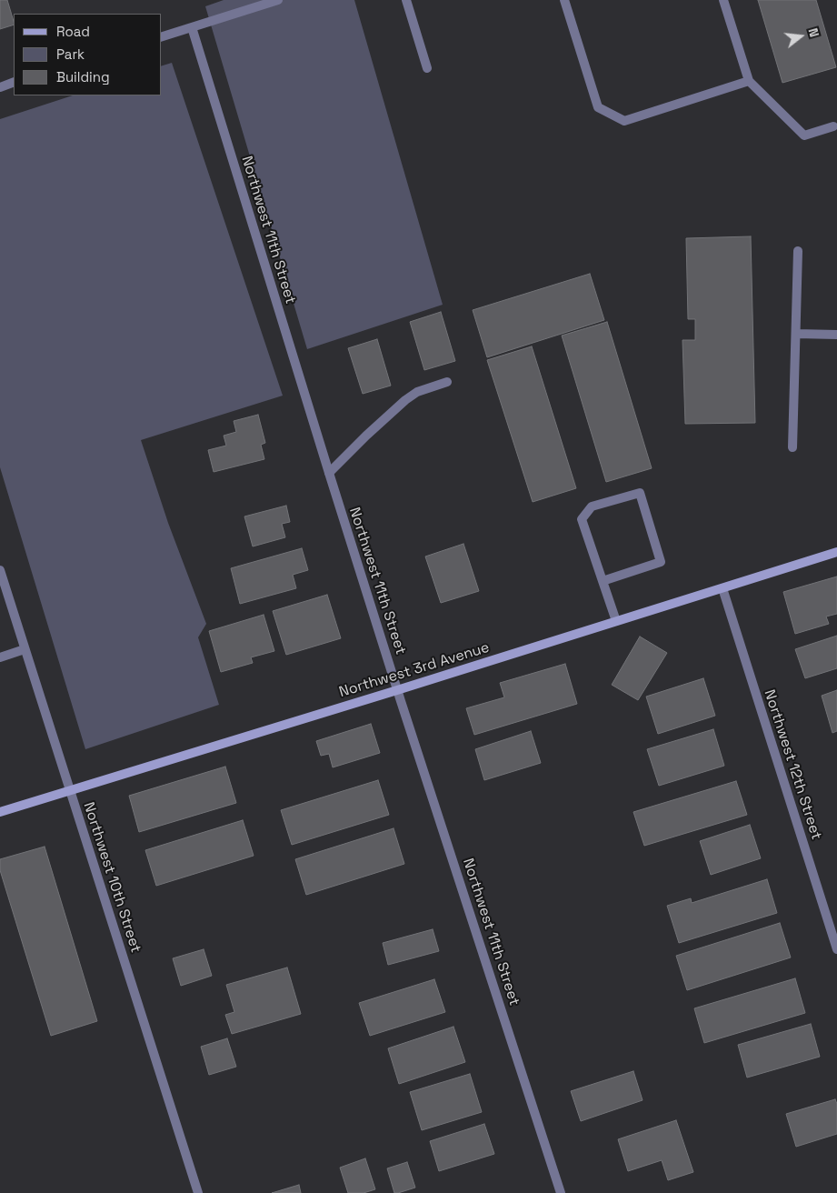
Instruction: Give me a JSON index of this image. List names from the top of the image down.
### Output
{
  "streets": {
    "street": [
      "Northwest 11th Street",
      "Northwest 3rd Avenue",
      "Northwest 12th Street",
      "Northwest 10th Street"
    ]
  },
  "crossings": [
    ["Northwest 11th Street", "Northwest 3rd Avenue"],
    ["Northwest 3rd Avenue", "Northwest 12th Street"],
    ["Northwest 3rd Avenue", "Northwest 10th Street"]
  ],
  "legend": ["Road", "Park", "Building"],
  "north": "right"
}
